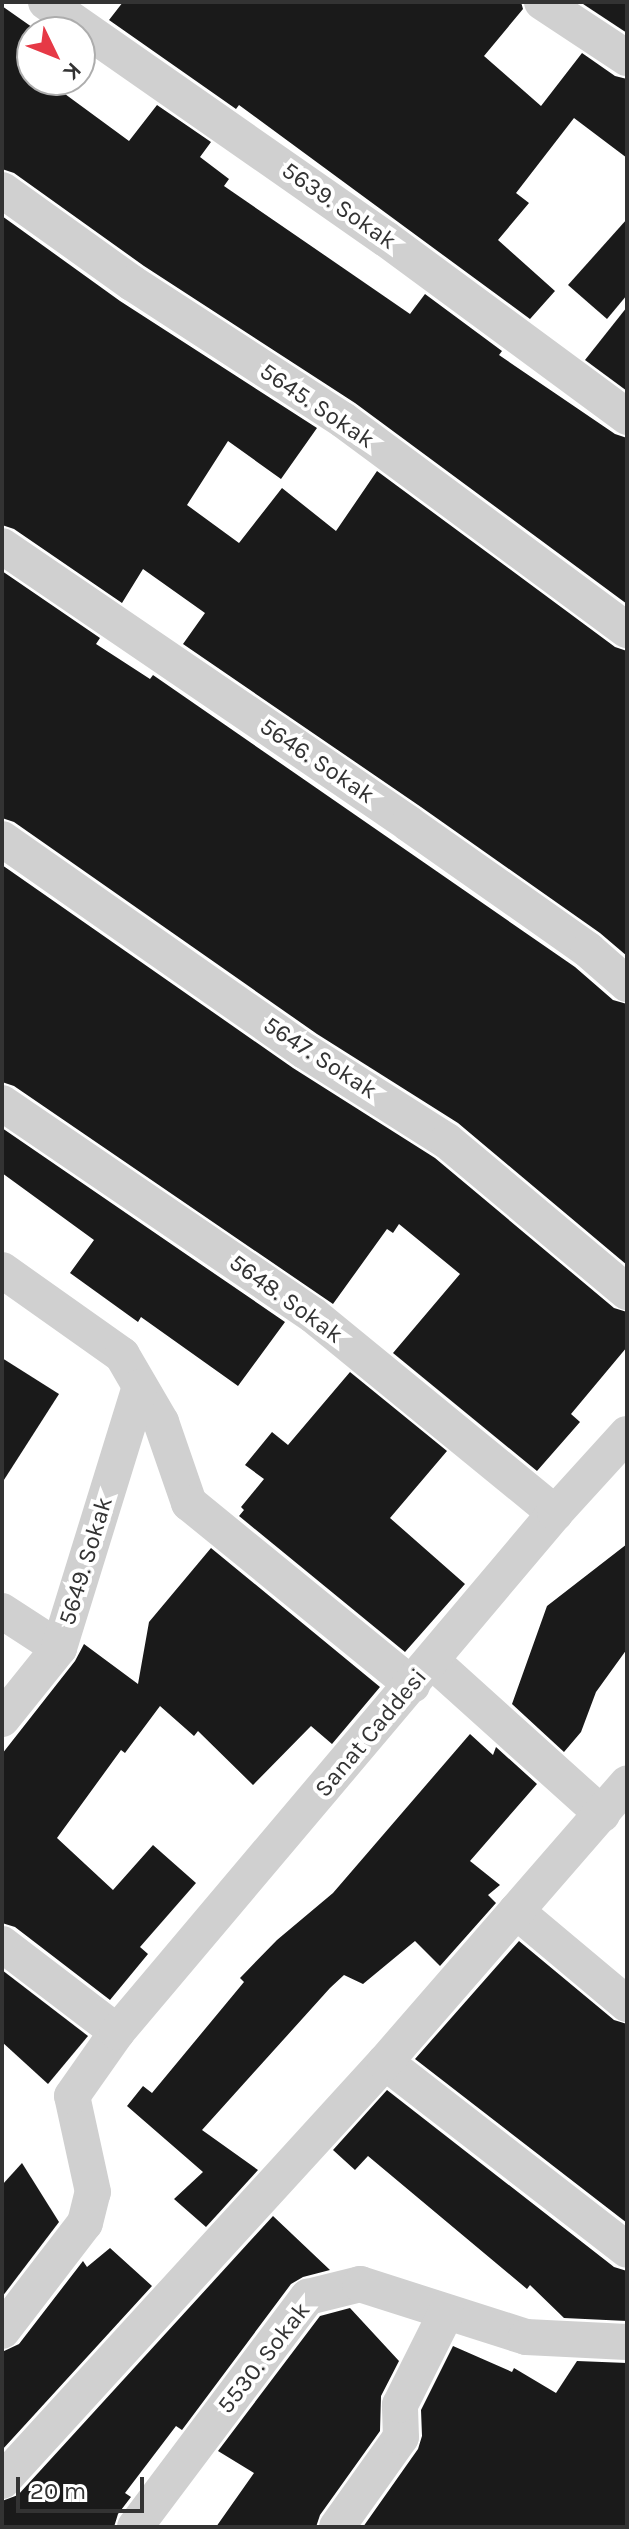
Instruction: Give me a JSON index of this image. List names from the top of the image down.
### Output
{
  "streets": {
    "street": [
      "5639. Sokak",
      "5645. Sokak",
      "5646. Sokak",
      "5647. Sokak",
      "5648. Sokak",
      "5649. Sokak",
      "Sanat Caddesi",
      "5530. Sokak"
    ]
  },
  "crossings": [
    ["5648. Sokak", "Sanat Caddesi"]
  ],
  "scale_bar": "20 m",
  "north": "bottom right"
}
